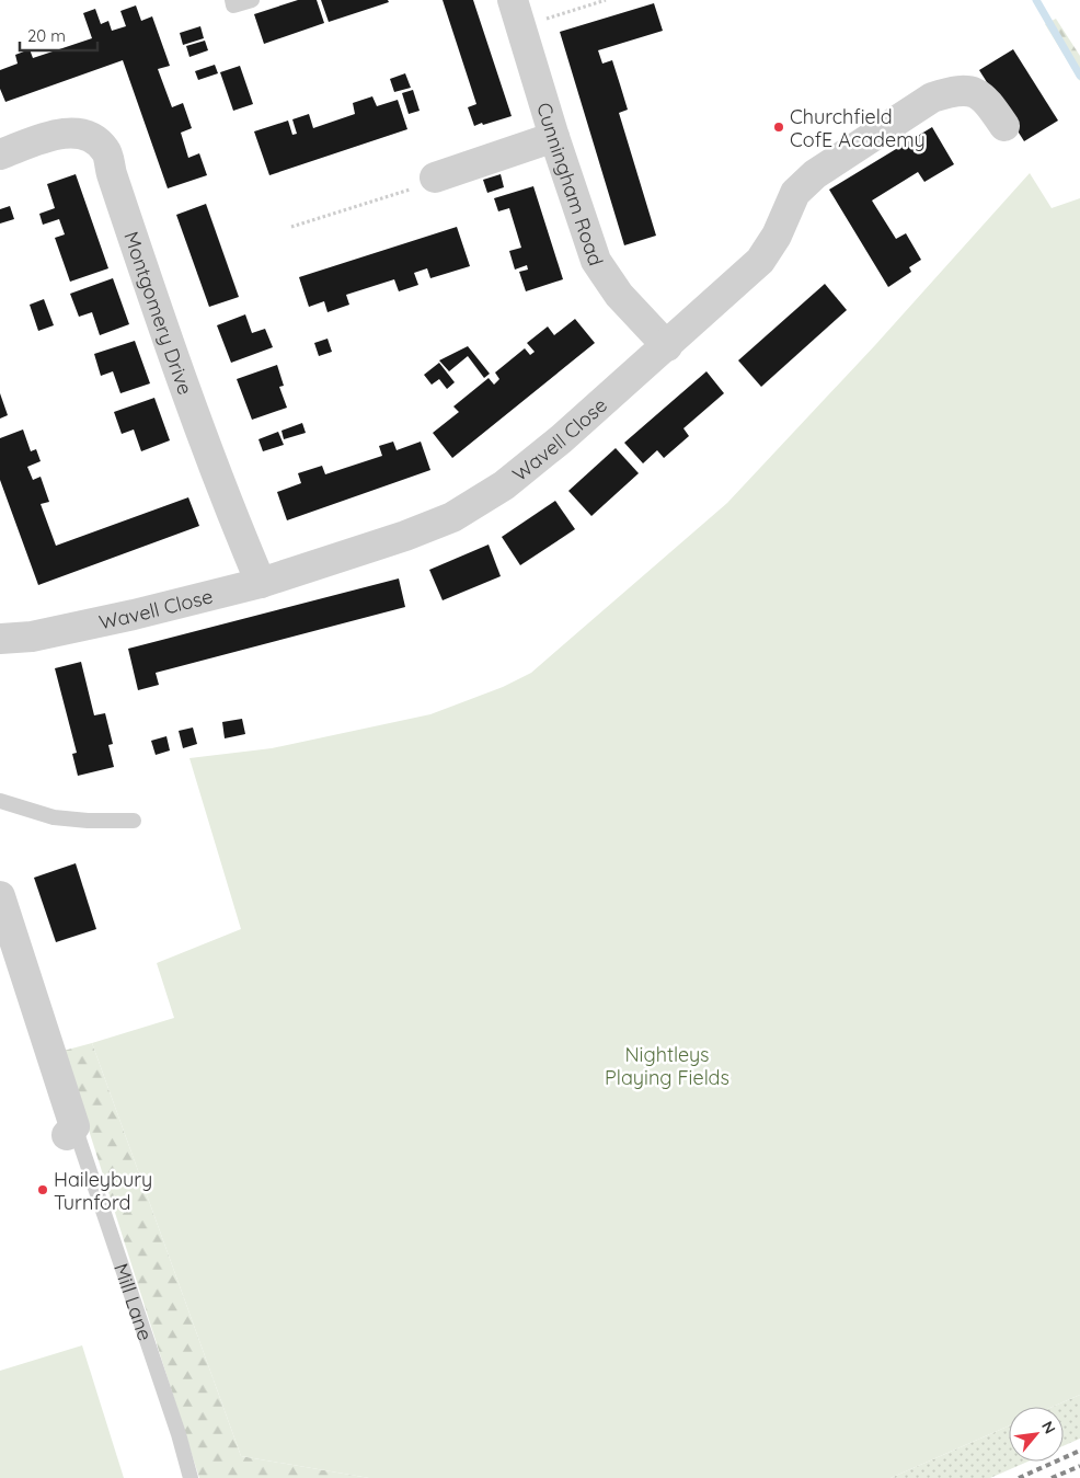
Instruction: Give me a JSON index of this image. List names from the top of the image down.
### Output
{
  "streets": {
    "street": [
      "Cunningham Road",
      "Montgomery Drive",
      "Wavell Close",
      "Mill Lane"
    ]
  },
  "crossings": [
    ["Cunningham Road", "Wavell Close"],
    ["Montgomery Drive", "Wavell Close"]
  ],
  "parks": ["Nightleys Playing Fields"],
  "places": ["Churchfield CofE Academy", "Haileybury Turnford"],
  "scale_bar": "20 m",
  "north": "top right"
}
